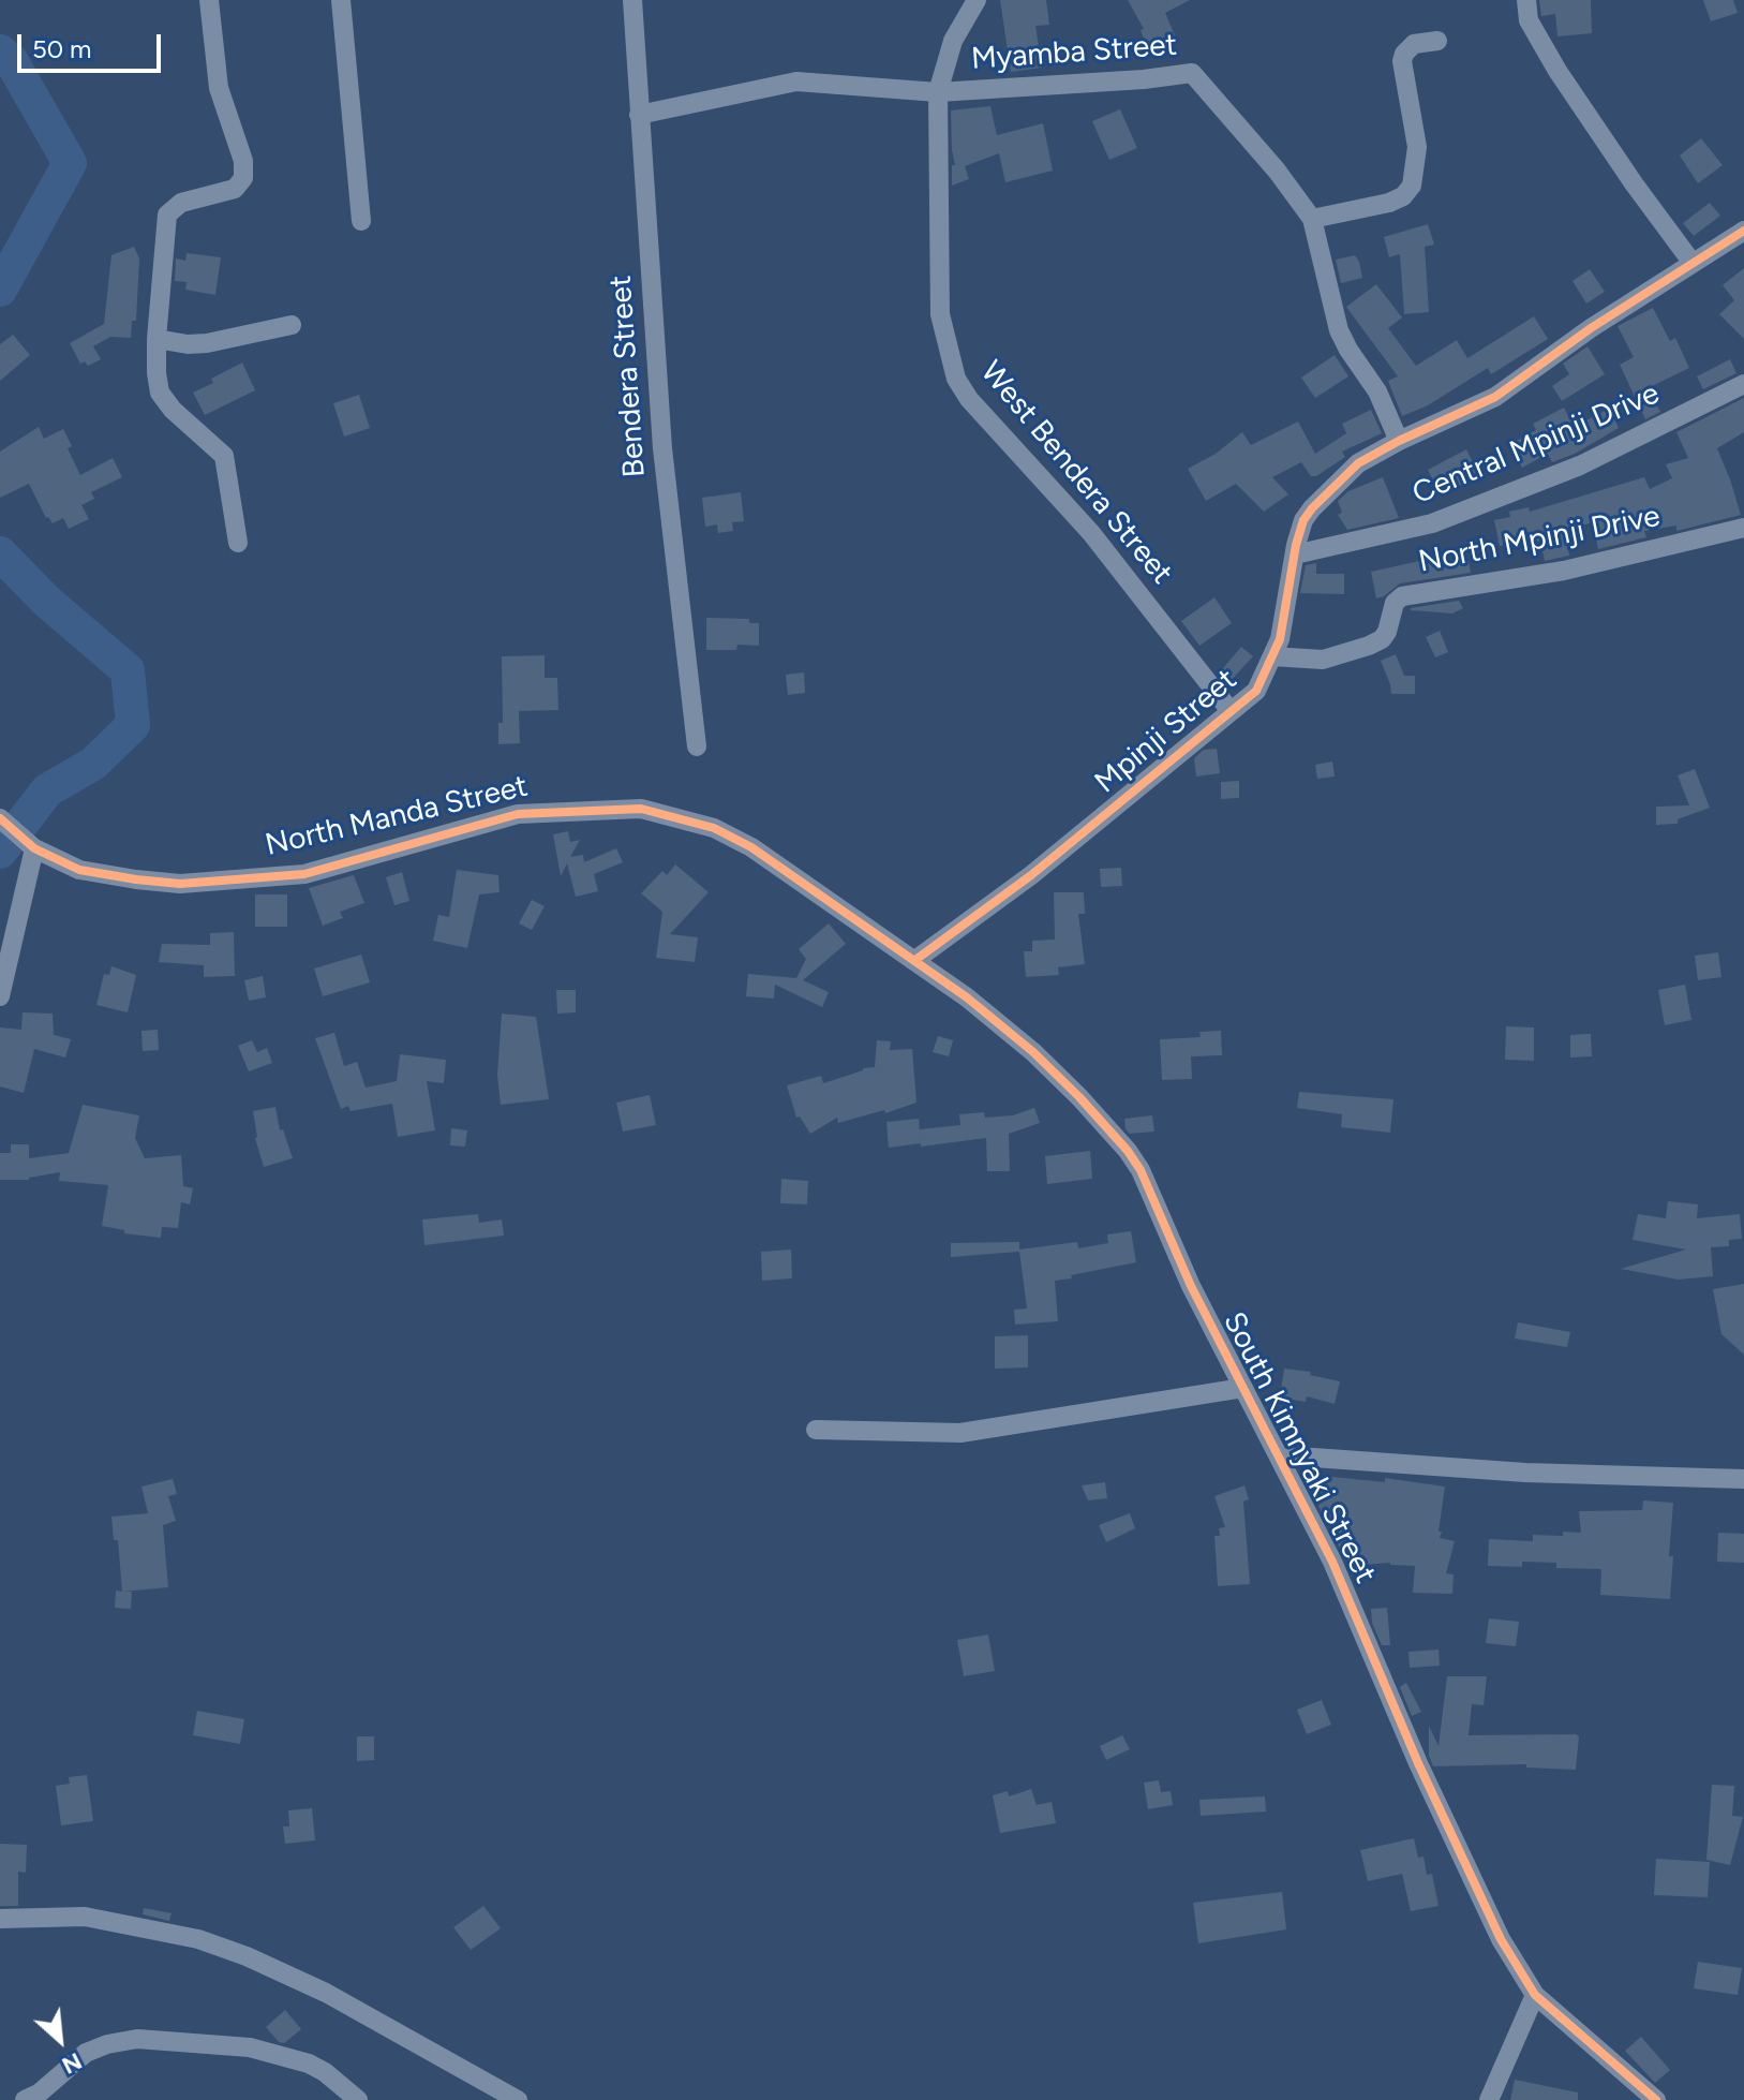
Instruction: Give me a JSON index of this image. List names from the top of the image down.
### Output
{
  "streets": {
    "street": [
      "Myamba Street",
      "Bendera Street",
      "Central Mpinji Drive",
      "West Bendera Street",
      "North Mpinji Drive",
      "Mpinji Street",
      "North Manda Street",
      "South Kimnyaki Street"
    ]
  },
  "crossings": [
    ["Myamba Street", "Bendera Street"],
    ["Myamba Street", "West Bendera Street"],
    ["Myamba Street", "Mpinji Street"],
    ["Central Mpinji Drive", "Mpinji Street"],
    ["West Bendera Street", "Mpinji Street"],
    ["North Mpinji Drive", "Mpinji Street"],
    ["Mpinji Street", "South Kimnyaki Street"],
    ["North Manda Street", "South Kimnyaki Street"]
  ],
  "scale_bar": "50 m",
  "north": "bottom right"
}
